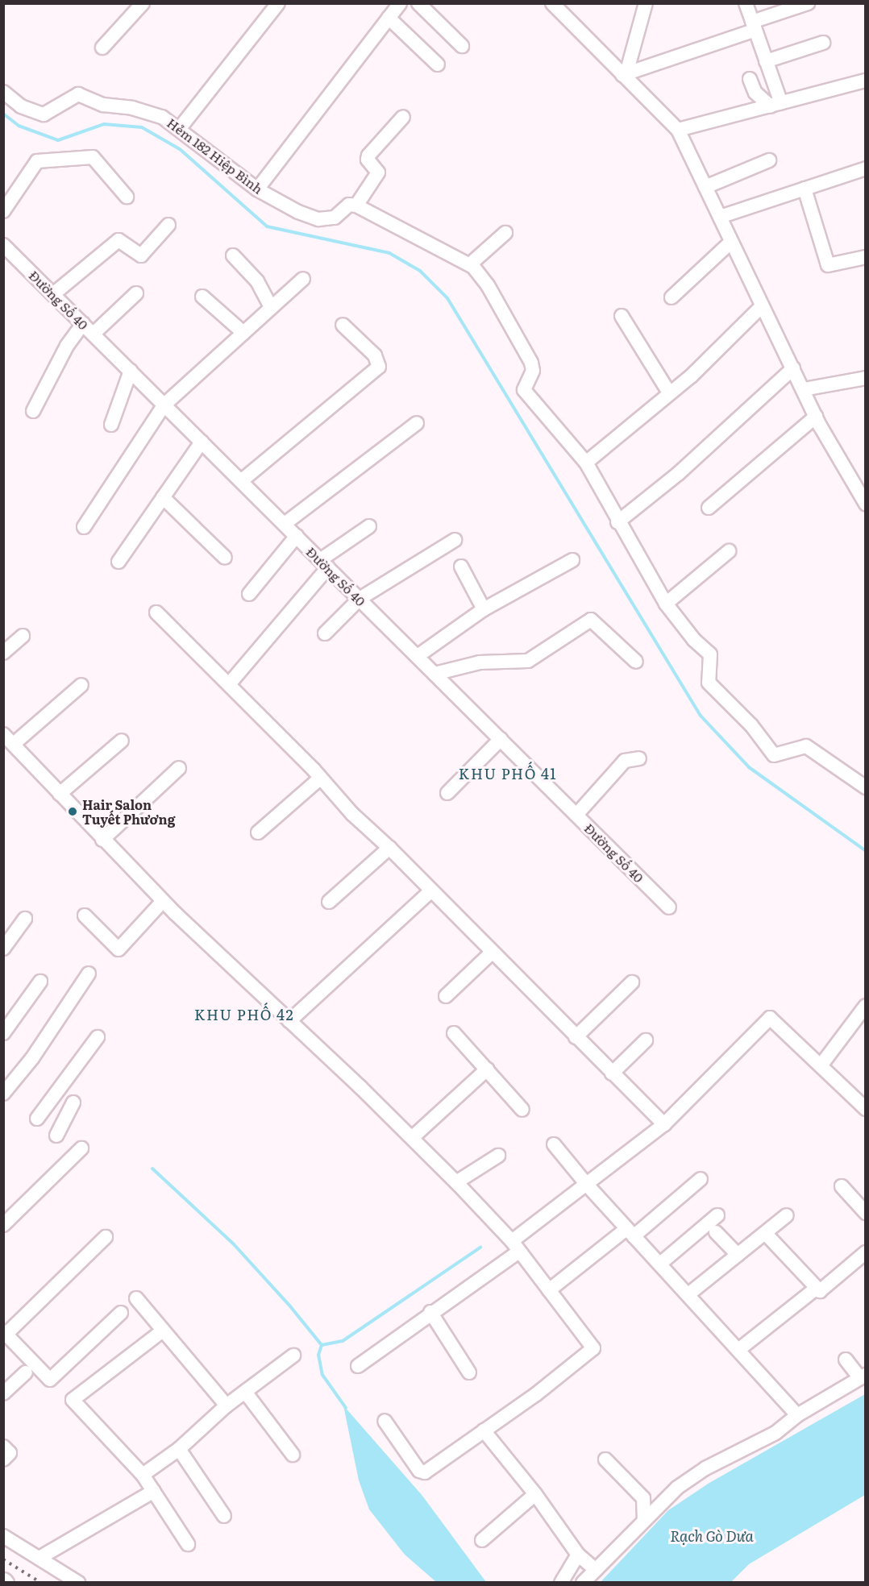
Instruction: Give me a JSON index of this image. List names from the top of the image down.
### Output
{
  "streets": {
    "street": ["Hẻm 182 Hiệp Bình", "Đường Số 40"]
  },
  "districts": ["KHU PHỐ 41", "KHU PHỐ 42"],
  "water": ["Rạch Gò Dưa"],
  "places": ["Hair Salon Tuyết Phương"]
}
